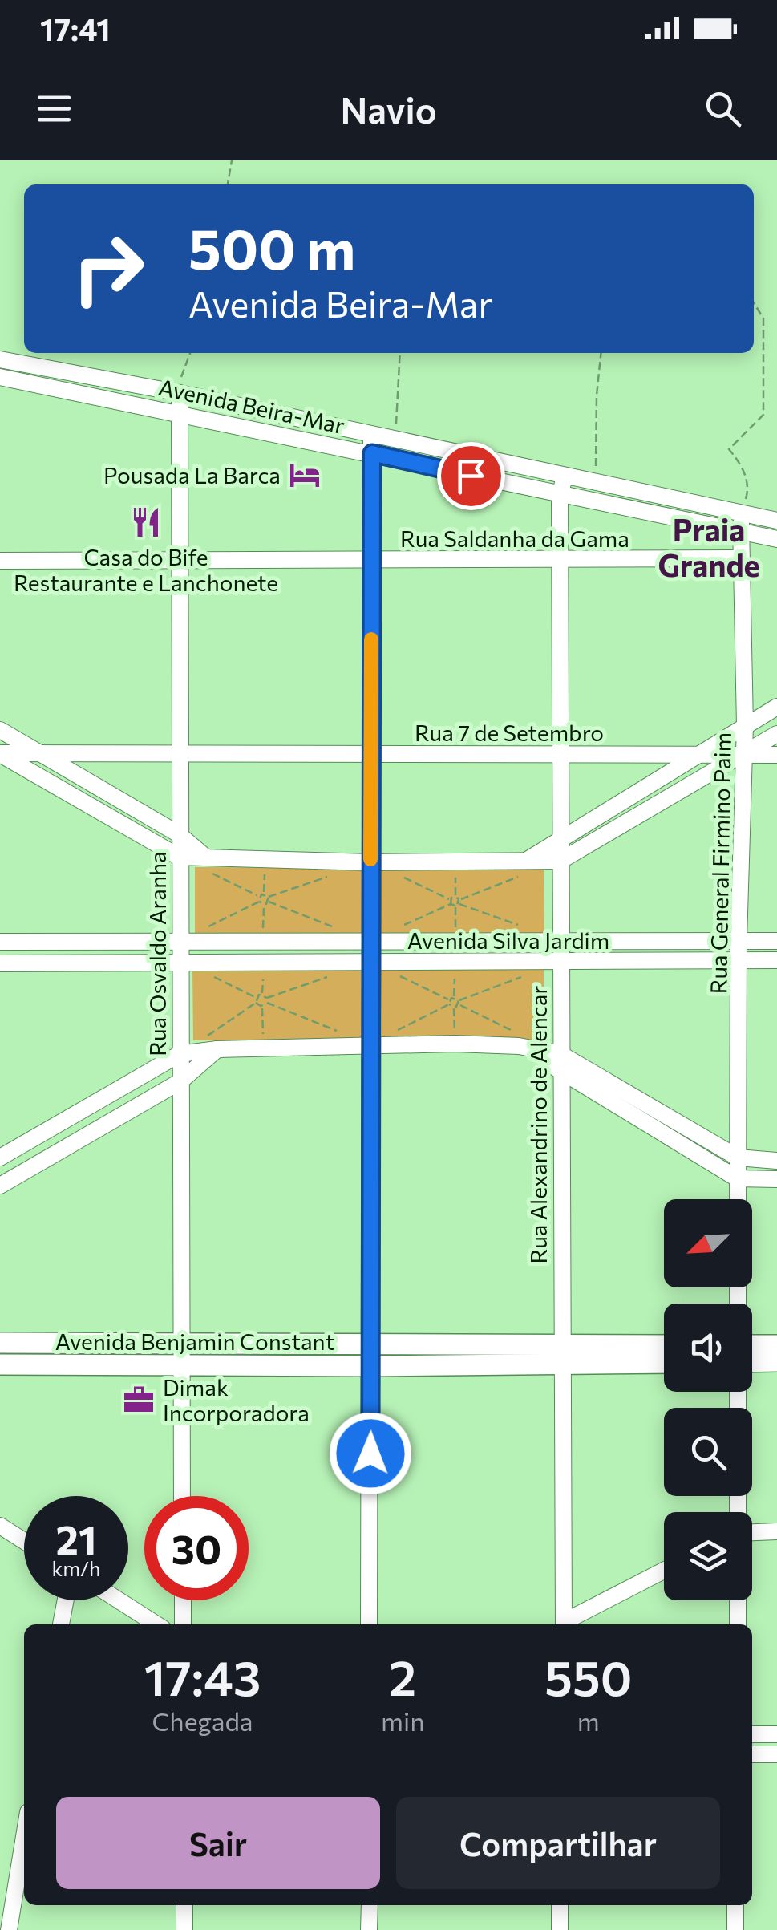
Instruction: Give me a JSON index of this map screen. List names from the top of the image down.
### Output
{
  "streets": {
    "main road": ["Avenida Benjamin Constant"],
    "street": [
      "Avenida Beira-Mar",
      "Rua Saldanha da Gama",
      "Rua 7 de Setembro",
      "Rua General Firmino Paim",
      "Avenida Silva Jardim",
      "Rua Osvaldo Aranha",
      "Rua Alexandrino de Alencar"
    ]
  },
  "crossings": [
    ["Avenida Beira-Mar", "Rua General Firmino Paim"],
    ["Avenida Beira-Mar", "Rua Osvaldo Aranha"],
    ["Avenida Beira-Mar", "Rua Alexandrino de Alencar"],
    ["Rua Saldanha da Gama", "Rua General Firmino Paim"],
    ["Rua Saldanha da Gama", "Rua Osvaldo Aranha"],
    ["Rua Saldanha da Gama", "Rua Alexandrino de Alencar"],
    ["Rua 7 de Setembro", "Rua General Firmino Paim"],
    ["Rua 7 de Setembro", "Rua Osvaldo Aranha"],
    ["Rua 7 de Setembro", "Rua Alexandrino de Alencar"],
    ["Rua General Firmino Paim", "Avenida Silva Jardim"],
    ["Avenida Silva Jardim", "Rua Osvaldo Aranha"],
    ["Avenida Silva Jardim", "Rua Alexandrino de Alencar"],
    ["Rua Osvaldo Aranha", "Avenida Benjamin Constant"],
    ["Rua Alexandrino de Alencar", "Avenida Benjamin Constant"]
  ],
  "districts": ["Praia Grande"],
  "places": {
    "hotel": ["Pousada La Barca"],
    "restaurant": ["Casa do Bife Restaurante e Lanchonete"],
    "office": ["Dimak Incorporadora"]
  },
  "north": "bottom left",
  "page": {
    "status": "17:41",
    "header": "Navio",
    "turn": ["500 m", "Avenida Beira-Mar"],
    "speed": "21 km/h",
    "limit": "30",
    "eta": [
      "17:43",
      "Chegada",
      "2",
      "min",
      "550",
      "m"
    ],
    "buttons": ["Sair", "Compartilhar"]
  }
}
